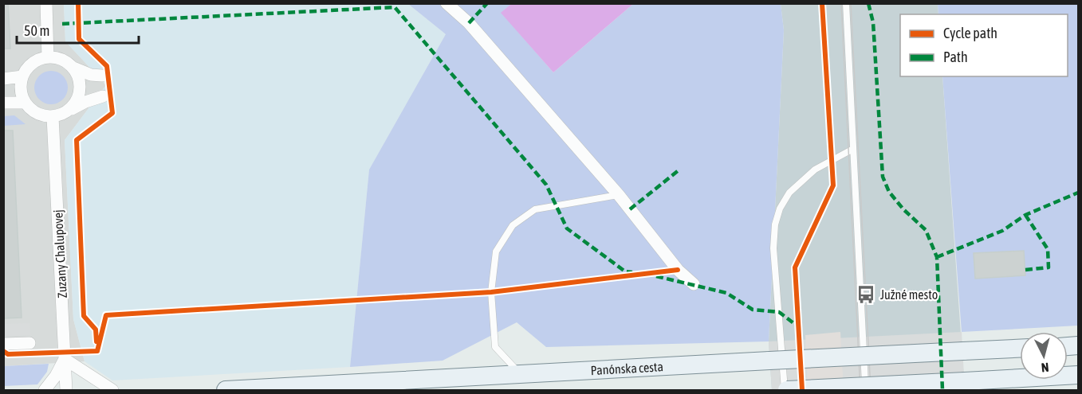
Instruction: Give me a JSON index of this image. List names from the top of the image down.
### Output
{
  "streets": {
    "main road": ["Panónska cesta"],
    "street": ["Zuzany Chalupovej"]
  },
  "places": {
    "bus stop": ["Južné mesto"]
  },
  "legend": ["Cycle path", "Path"],
  "scale_bar": "50 m",
  "north": "bottom"
}
